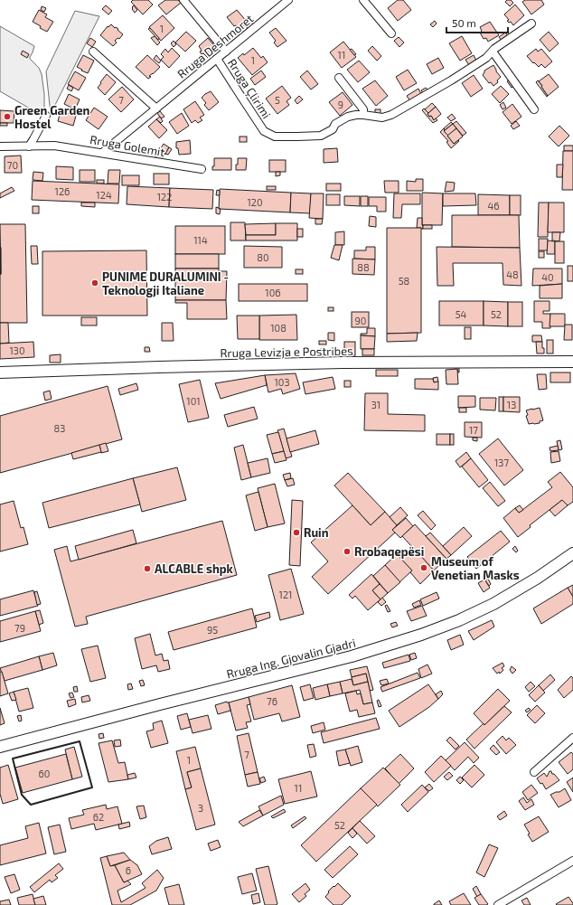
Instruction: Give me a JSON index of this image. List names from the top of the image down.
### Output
{
  "streets": {
    "main road": ["Rruga Levizja e Postribes", "Rruga Ing. Gjovalin Gjadri"],
    "street": ["Rruga Deshmoret", "Rruga Çlirimi", "Rruga Golemit"]
  },
  "crossings": [
    ["Rruga Deshmoret", "Rruga Çlirimi"],
    ["Rruga Deshmoret", "Rruga Golemit"]
  ],
  "places": [
    "Green Garden Hostel",
    "PUNIME DURALUMINI - Teknologji Italiane",
    "Ruin",
    "Rrobaqepësi",
    "Museum of Venetian Masks",
    "ALCABLE shpk"
  ],
  "house_numbers": [
    "1",
    "11",
    "1",
    "7",
    "5",
    "9",
    "70",
    "126",
    "124",
    "122",
    "120",
    "46",
    "114",
    "80",
    "88",
    "48",
    "40",
    "58",
    "106",
    "54",
    "52",
    "90",
    "108",
    "130",
    "103",
    "101",
    "31",
    "13",
    "83",
    "17",
    "137",
    "121",
    "79",
    "95",
    "76",
    "7",
    "1",
    "60",
    "11",
    "3",
    "62",
    "52",
    "6"
  ],
  "scale_bar": "50 m"
}
